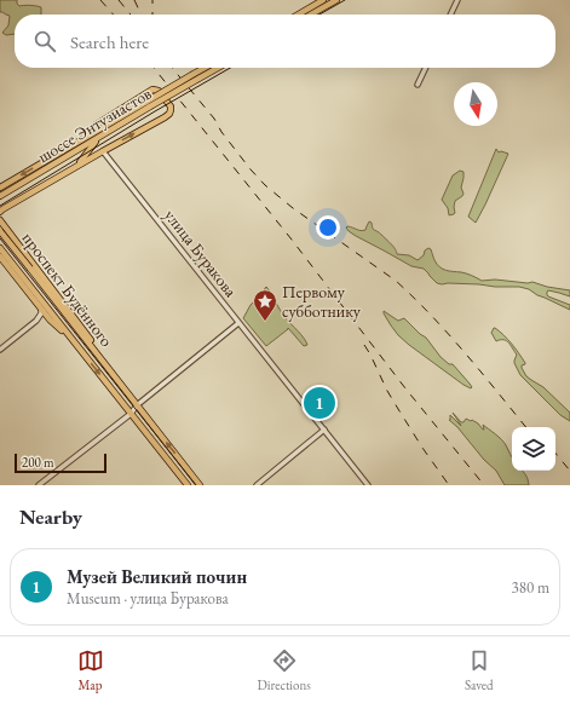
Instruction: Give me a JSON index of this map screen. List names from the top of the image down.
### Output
{
  "streets": {
    "main road": ["шоссе Энтузиастов", "проспект Будённого"],
    "street": ["улица Буракова"]
  },
  "places": {
    "place": ["Первому субботнику"]
  },
  "scale_bar": "200 m",
  "north": "bottom",
  "page": {
    "search": "Search here",
    "pins": "1",
    "scale": "200 m",
    "heading": "Nearby",
    "list": [
      {
        "mark": "1",
        "name": "Музей Великий почин",
        "note": "Museum · улица Буракова",
        "value": "380 m"
      }
    ],
    "nav": ["Map", "Directions", "Saved"]
  }
}
